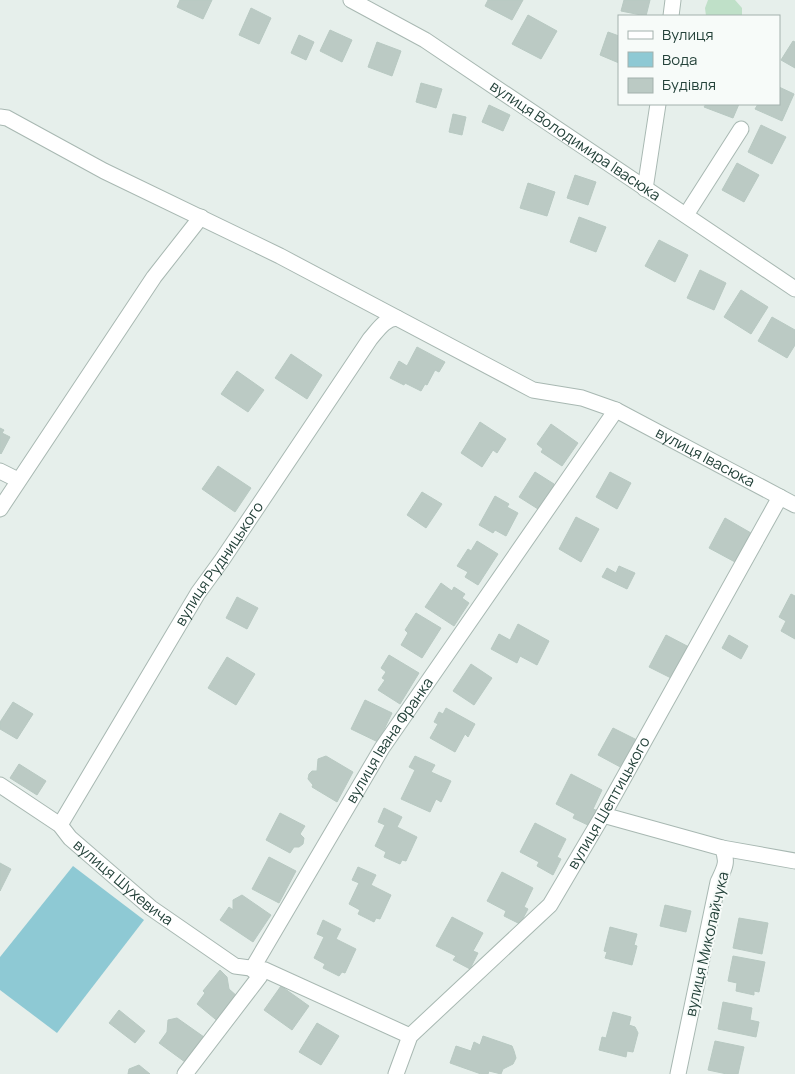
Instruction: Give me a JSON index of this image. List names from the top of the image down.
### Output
{
  "streets": {
    "street": [
      "вулиця Володимира Івасюка",
      "вулиця Івасюка",
      "вулиця Рудницького",
      "вулиця Івана Франка",
      "вулиця Шептицького",
      "вулиця Шухевича",
      "вулиця Миколайчука"
    ]
  },
  "crossings": [
    ["вулиця Івасюка", "вулиця Рудницького"],
    ["вулиця Івасюка", "вулиця Івана Франка"],
    ["вулиця Івасюка", "вулиця Шептицького"],
    ["вулиця Рудницького", "вулиця Шухевича"],
    ["вулиця Івана Франка", "вулиця Шухевича"],
    ["вулиця Шептицького", "вулиця Шухевича"]
  ],
  "legend": ["Вулиця", "Вода", "Будівля"]
}
